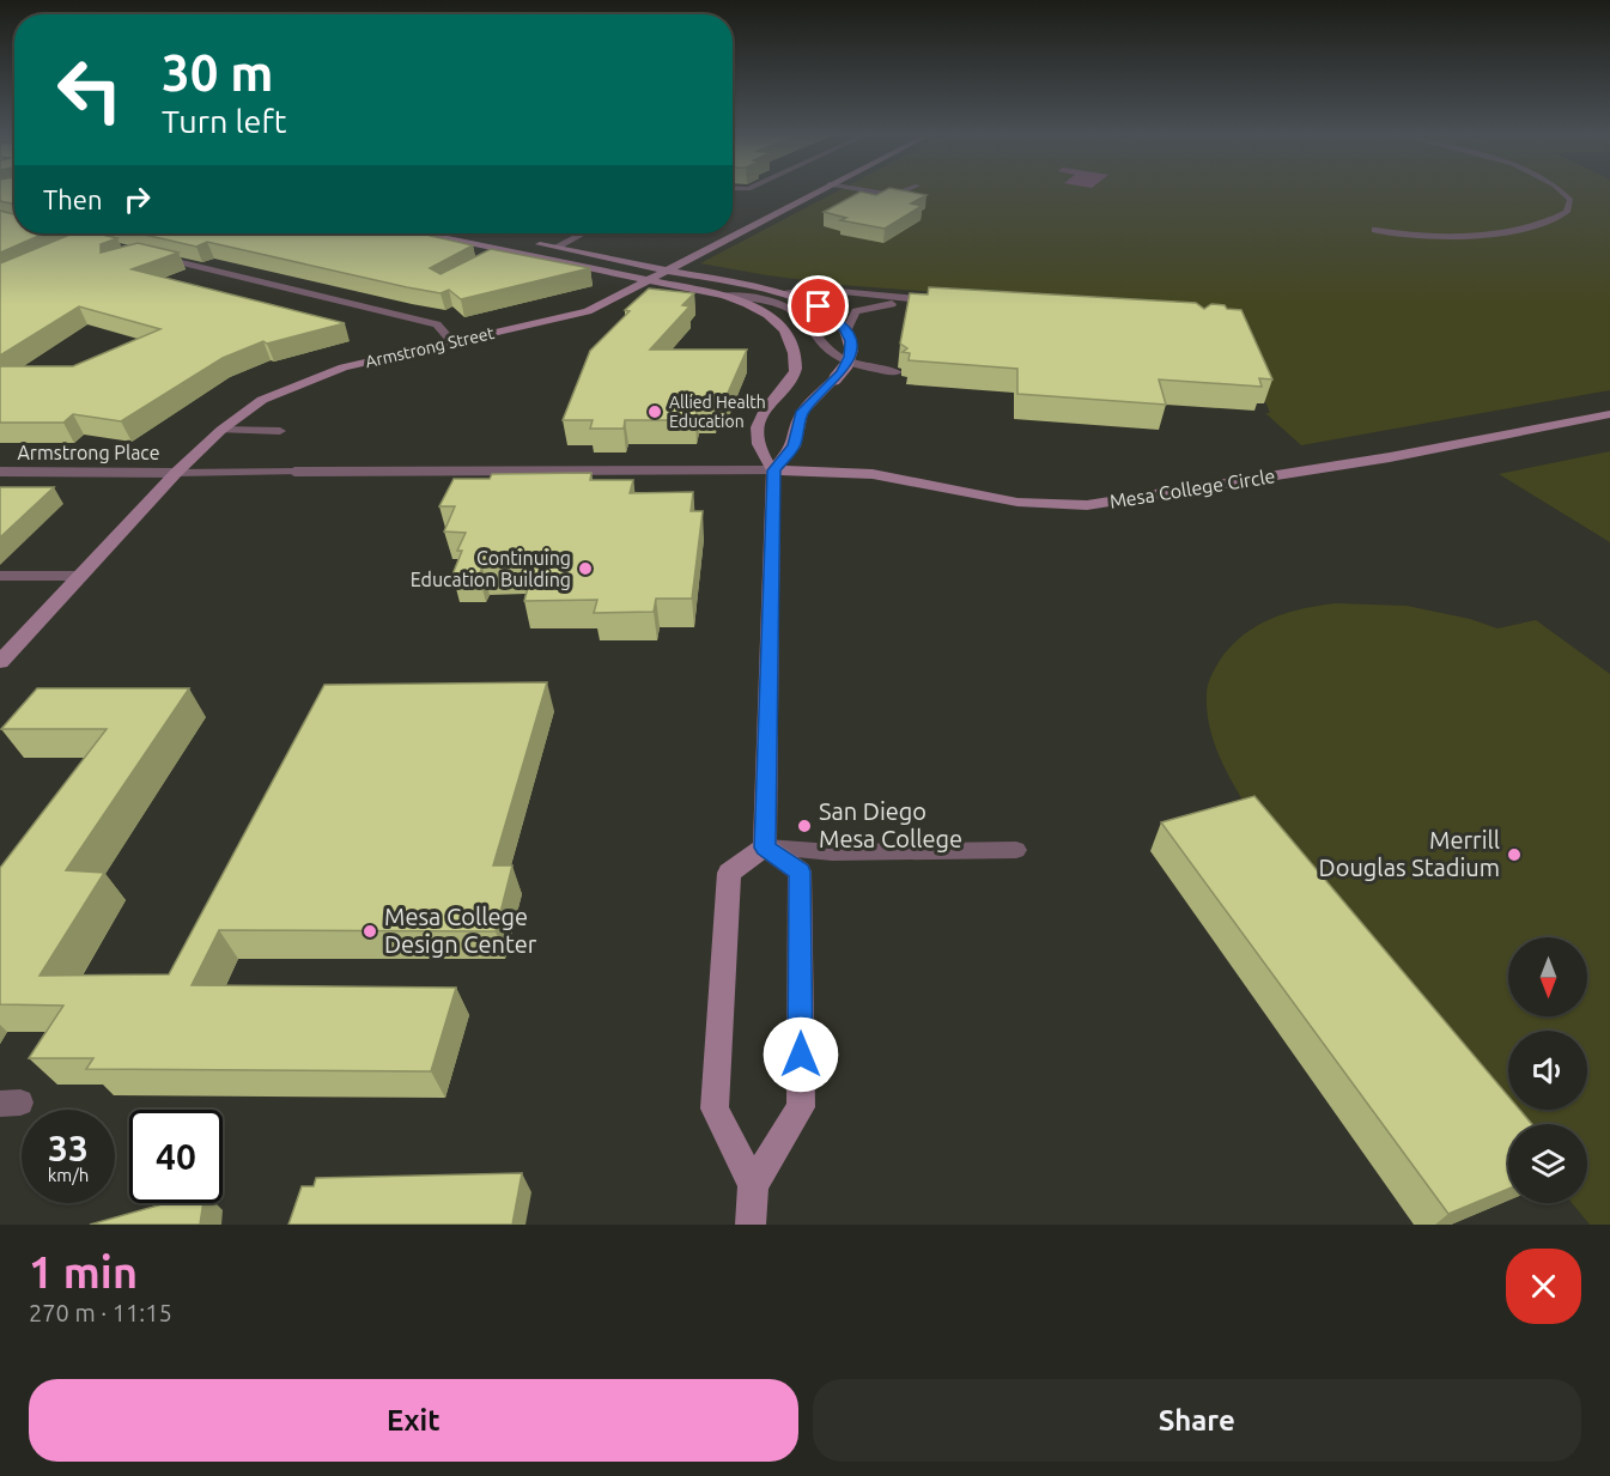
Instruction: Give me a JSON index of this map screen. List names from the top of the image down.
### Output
{
  "streets": {
    "street": ["Armstrong Street", "Armstrong Place", "Mesa College Circle"]
  },
  "crossings": [
    ["Armstrong Street", "Armstrong Place"]
  ],
  "places": [
    "Allied Health Education",
    "Continuing Education Building",
    "San Diego Mesa College",
    "Merrill Douglas Stadium",
    "Mesa College Design Center"
  ],
  "north": "bottom",
  "page": {
    "turn": ["30 m", "Turn left"],
    "then": "Then",
    "speed": "33 km/h",
    "limit": "40",
    "heading": ["1 min", "270 m · 11:15"],
    "buttons": ["Exit", "Share"]
  }
}
